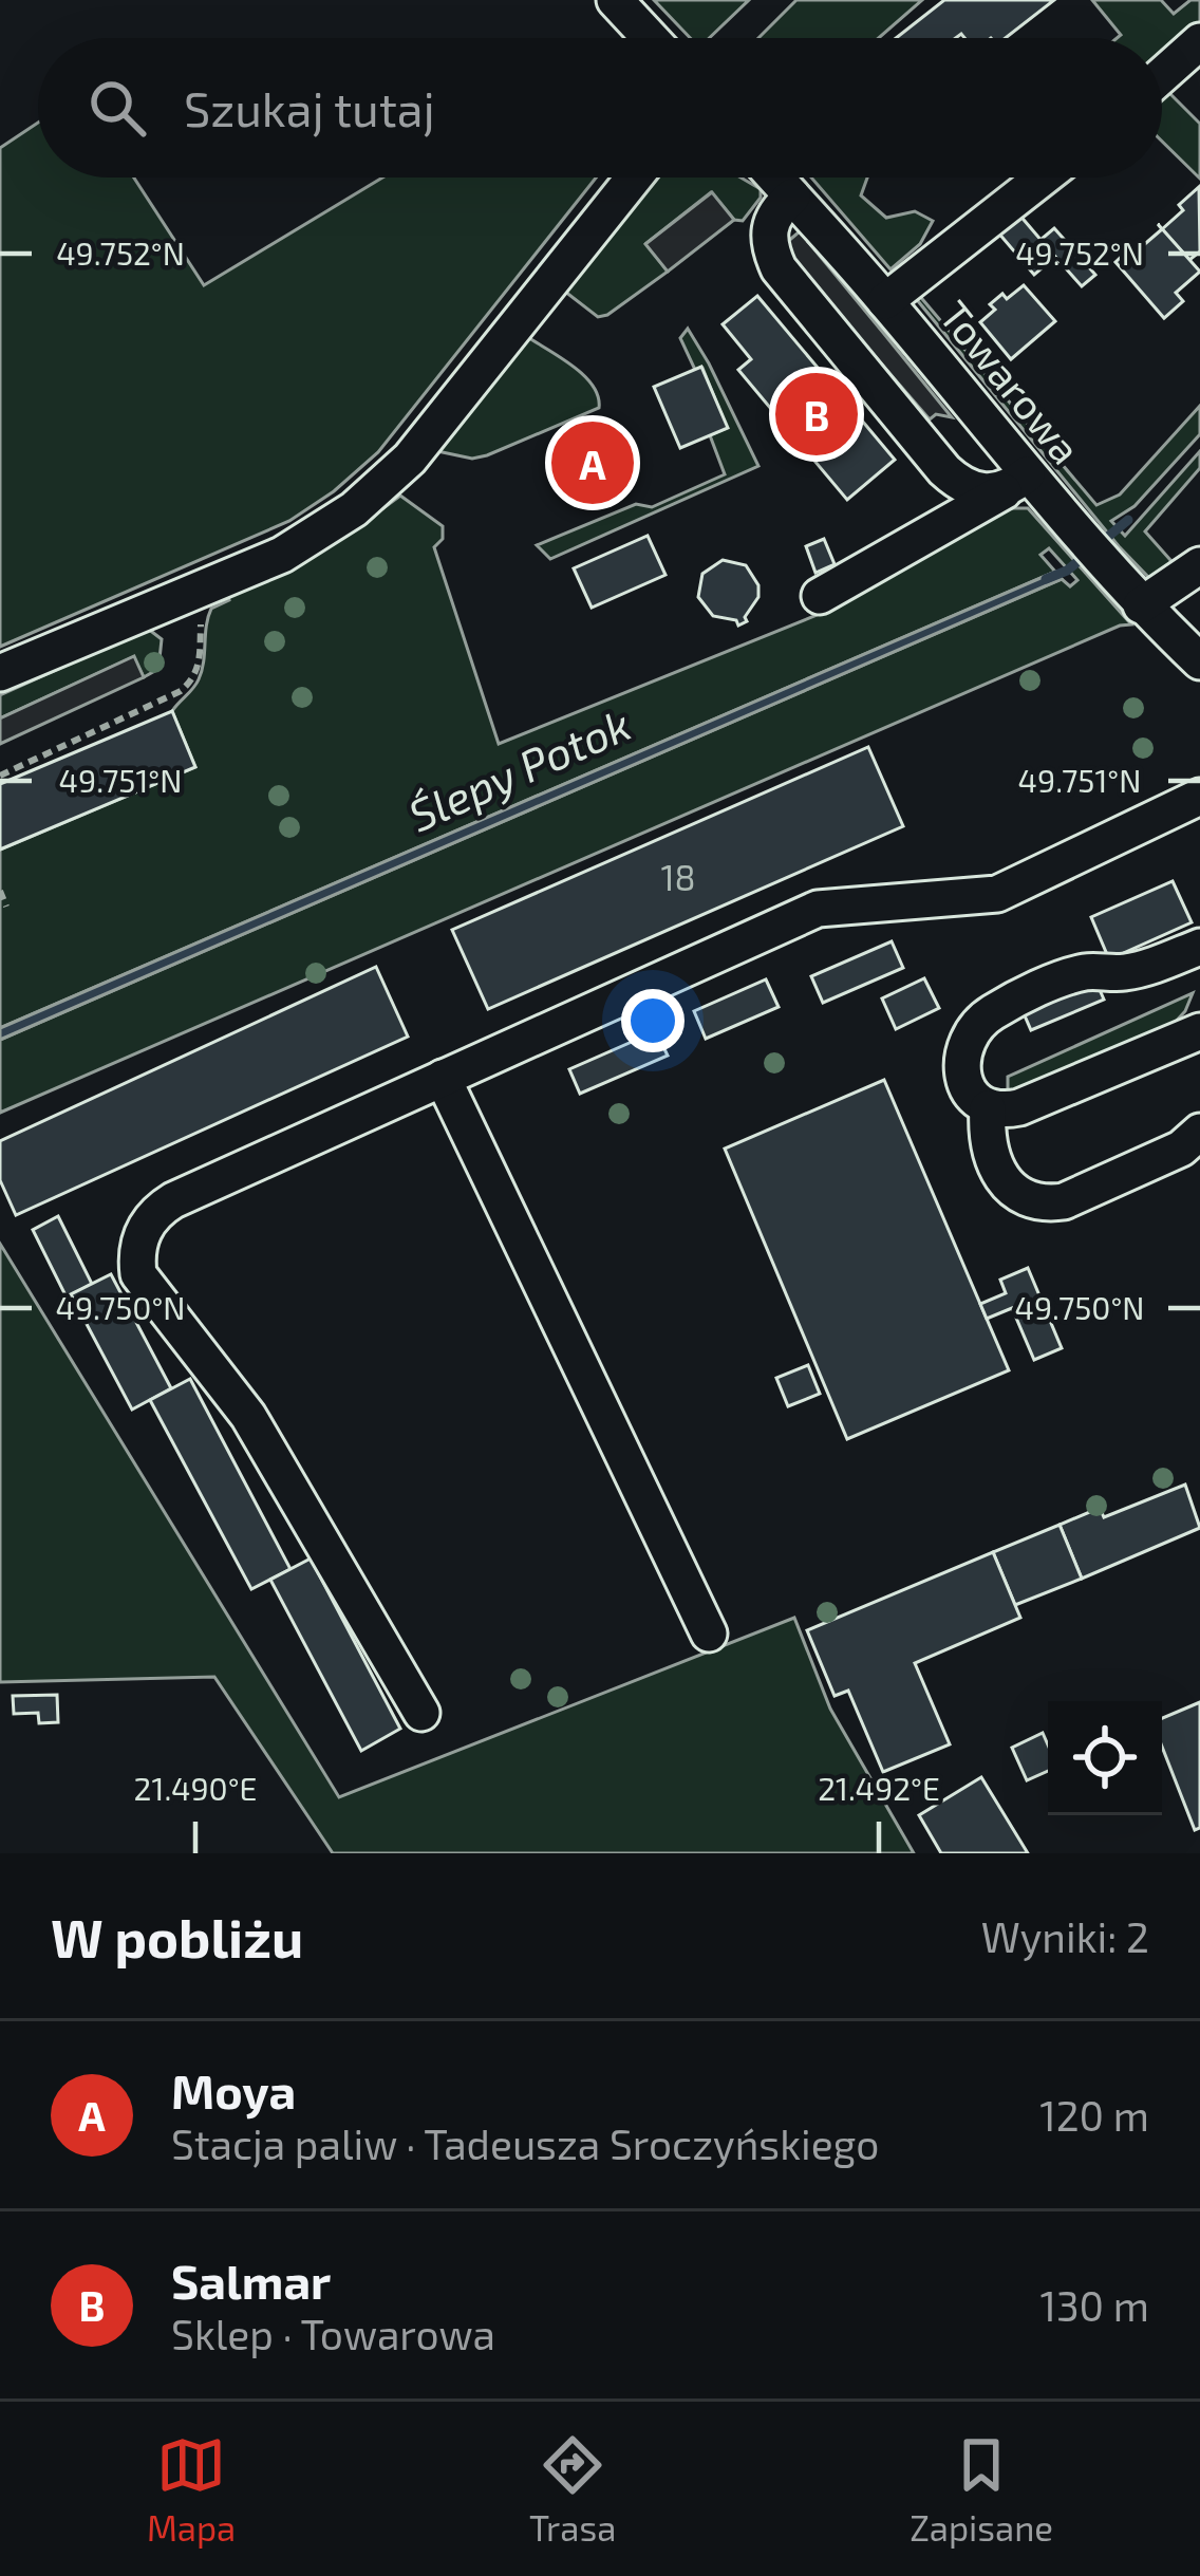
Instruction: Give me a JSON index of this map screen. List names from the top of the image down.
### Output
{
  "streets": {
    "street": ["Towarowa"]
  },
  "water": ["Ślepy Potok"],
  "house_numbers": ["18"],
  "page": {
    "search": "Szukaj tutaj",
    "pins": ["B", "A"],
    "heading": ["W pobliżu", "Wyniki: 2"],
    "list": [
      {
        "mark": "A",
        "name": "Moya",
        "note": "Stacja paliw · Tadeusza Sroczyńskiego",
        "value": "120 m"
      },
      {
        "mark": "B",
        "name": "Salmar",
        "note": "Sklep · Towarowa",
        "value": "130 m"
      }
    ],
    "nav": ["Mapa", "Trasa", "Zapisane"]
  },
  "coordinates": [
    "49.752°N",
    "49.751°N",
    "49.750°N",
    "21.490°E",
    "21.492°E"
  ]
}
